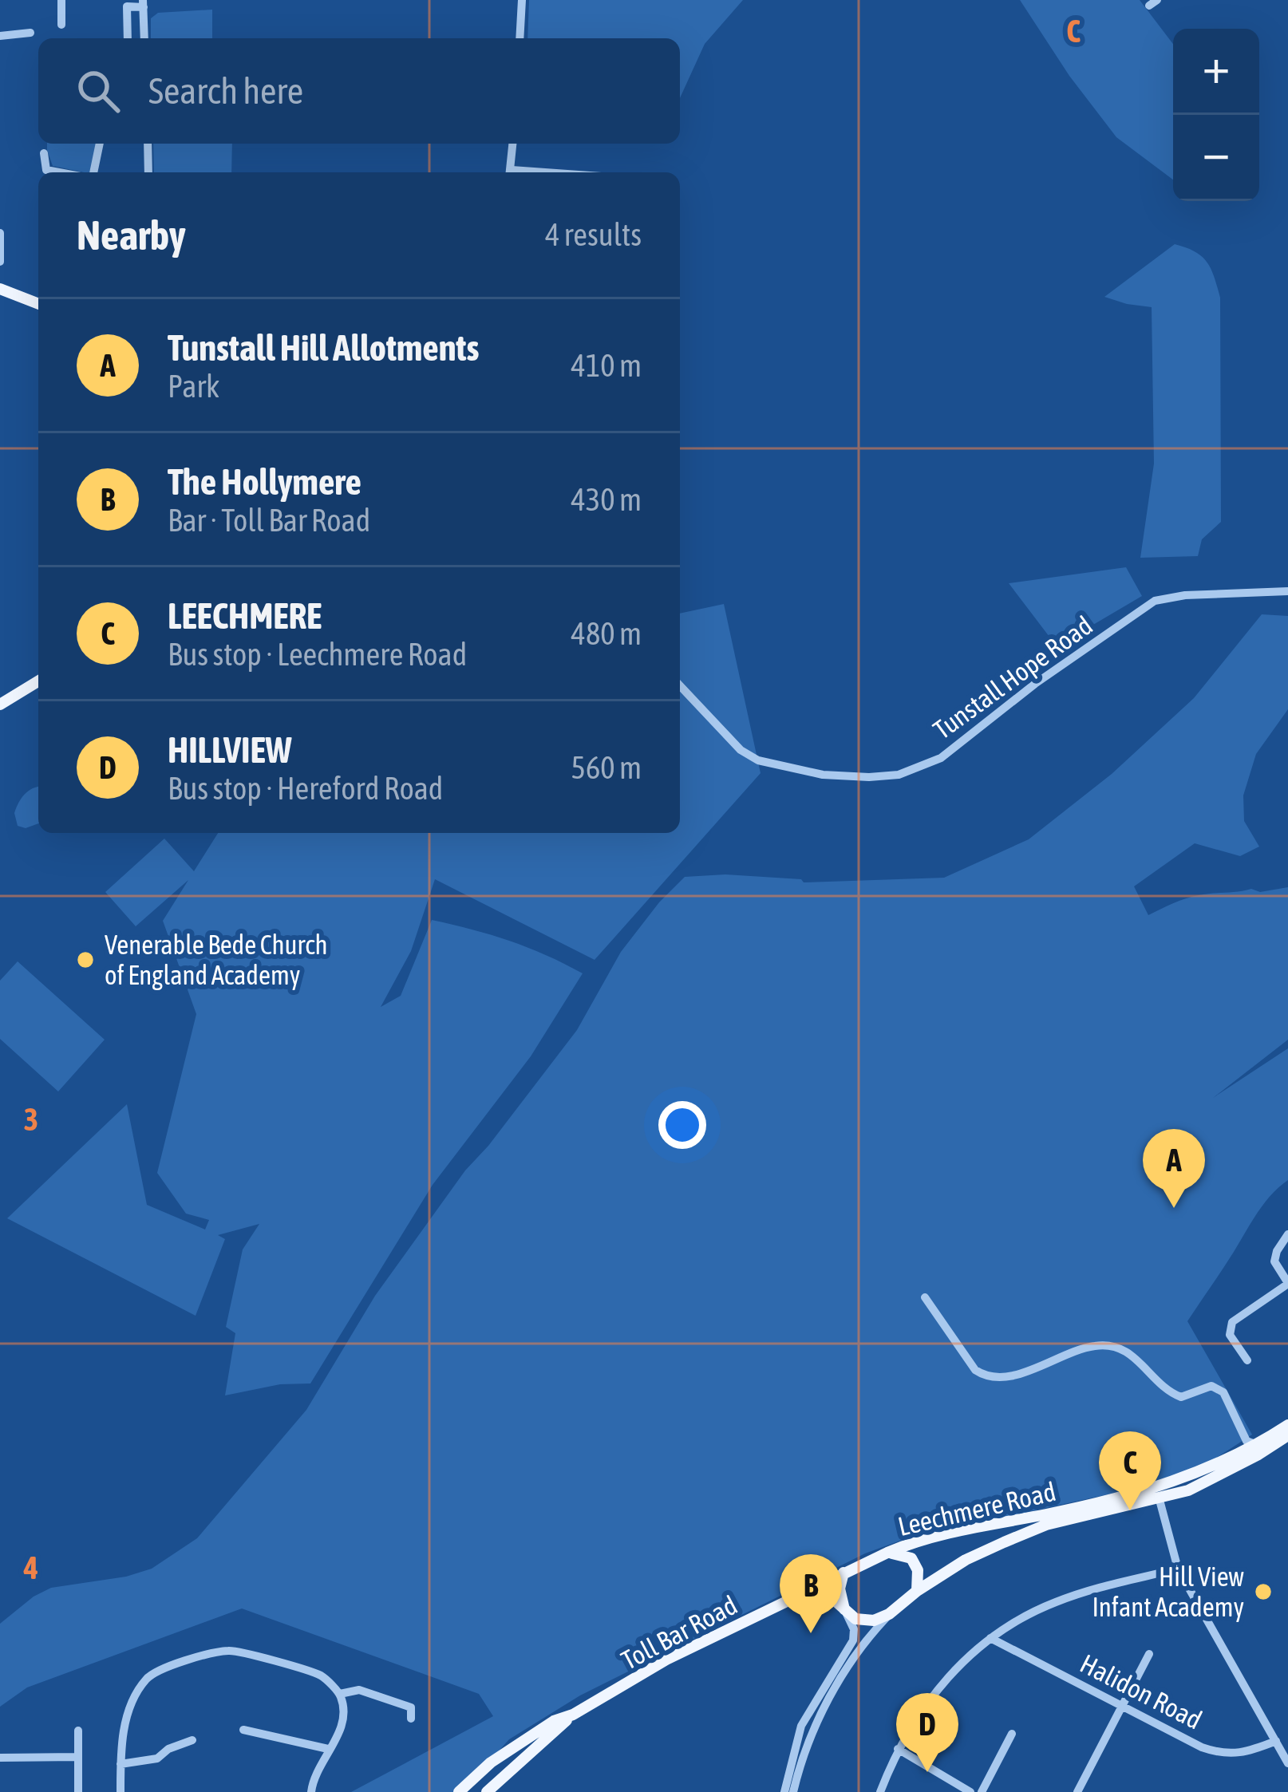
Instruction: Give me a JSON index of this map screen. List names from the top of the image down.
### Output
{
  "streets": {
    "main road": ["Leechmere Road", "Toll Bar Road"],
    "street": ["Tunstall Hope Road", "Halidon Road"]
  },
  "crossings": [
    ["Leechmere Road", "Toll Bar Road"]
  ],
  "places": ["Venerable Bede Church of England Academy", "Hill View Infant Academy"],
  "page": {
    "map_buttons": ["+", "−"],
    "search": "Search here",
    "heading": ["Nearby", "4 results"],
    "list": [
      {
        "mark": "A",
        "name": "Tunstall Hill Allotments",
        "note": "Park",
        "value": "410 m"
      },
      {
        "mark": "B",
        "name": "The Hollymere",
        "note": "Bar · Toll Bar Road",
        "value": "430 m"
      },
      {
        "mark": "C",
        "name": "LEECHMERE",
        "note": "Bus stop · Leechmere Road",
        "value": "480 m"
      },
      {
        "mark": "D",
        "name": "HILLVIEW",
        "note": "Bus stop · Hereford Road",
        "value": "560 m"
      }
    ],
    "pins": [
      "A",
      "C",
      "B",
      "D"
    ]
  },
  "grid": {
    "columns": ["C"],
    "rows": ["3", "4"]
  }
}
